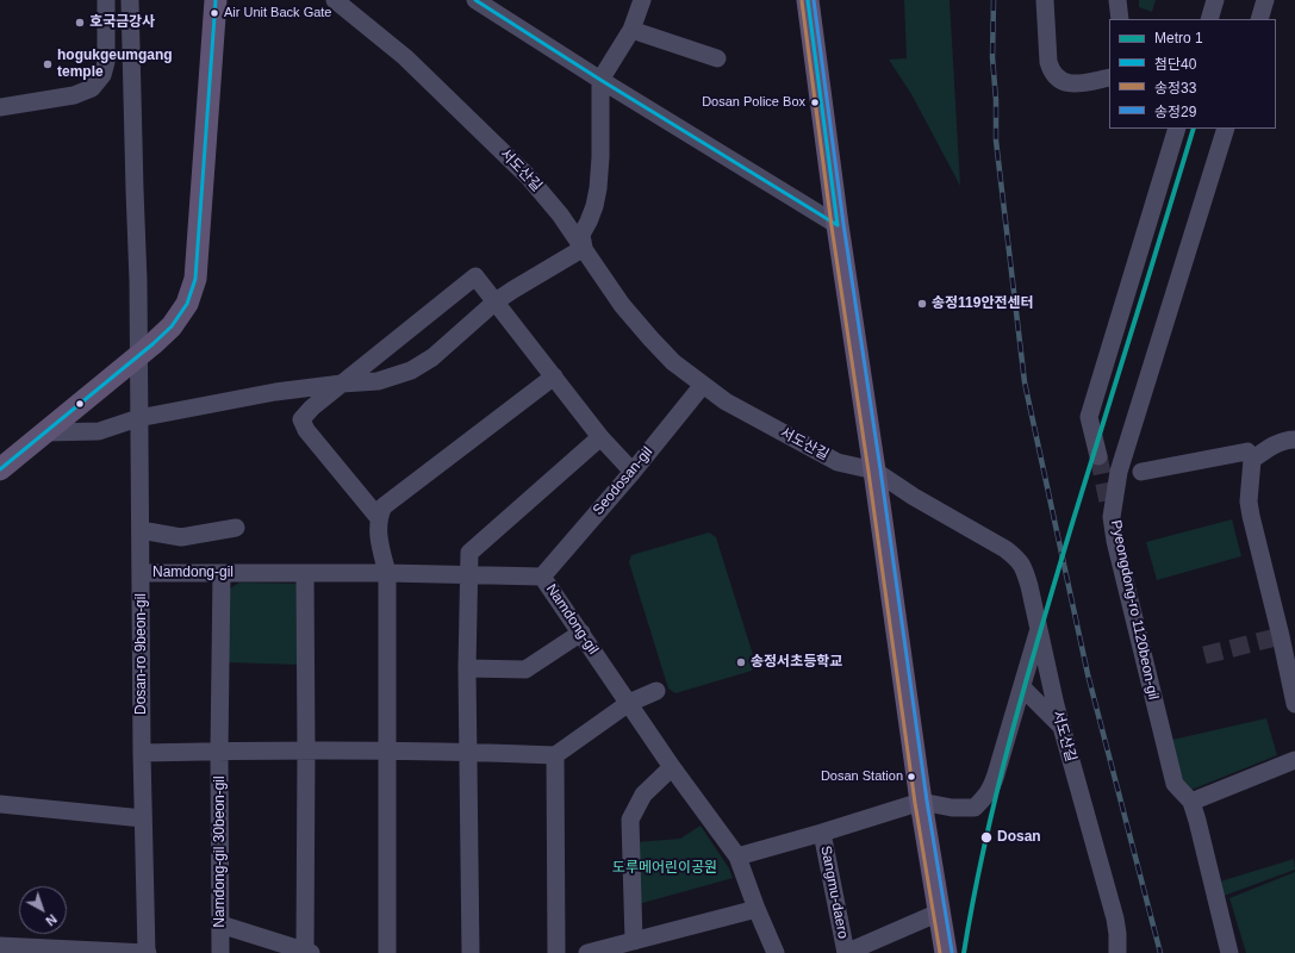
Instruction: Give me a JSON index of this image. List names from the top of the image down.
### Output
{
  "streets": {
    "street": [
      "서도산길",
      "Seodosan-gil",
      "Namdong-gil",
      "Pyeongdong-ro 1120beon-gil",
      "Dosan-ro 9beon-gil",
      "Namdong-gil 30beon-gil",
      "Sangmu-daero"
    ]
  },
  "crossings": [
    ["서도산길", "Seodosan-gil"],
    ["Seodosan-gil", "Namdong-gil"],
    ["Namdong-gil", "Dosan-ro 9beon-gil"],
    ["Namdong-gil", "Namdong-gil 30beon-gil"],
    ["Namdong-gil", "Sangmu-daero"]
  ],
  "parks": ["도루메어린이공원"],
  "places": [
    "Air Unit Back Gate",
    "호국금강사",
    "hogukgeumgang temple",
    "Dosan Police Box",
    "송정119안전센터",
    "송정서초등학교",
    "Dosan Station",
    "Dosan"
  ],
  "lines": [
    "transit line 첨단40",
    "transit line 송정29",
    "transit line 송정33",
    "metro line 1"
  ],
  "legend": [
    "Metro 1",
    "첨단40",
    "송정33",
    "송정29"
  ],
  "north": "bottom right"
}
